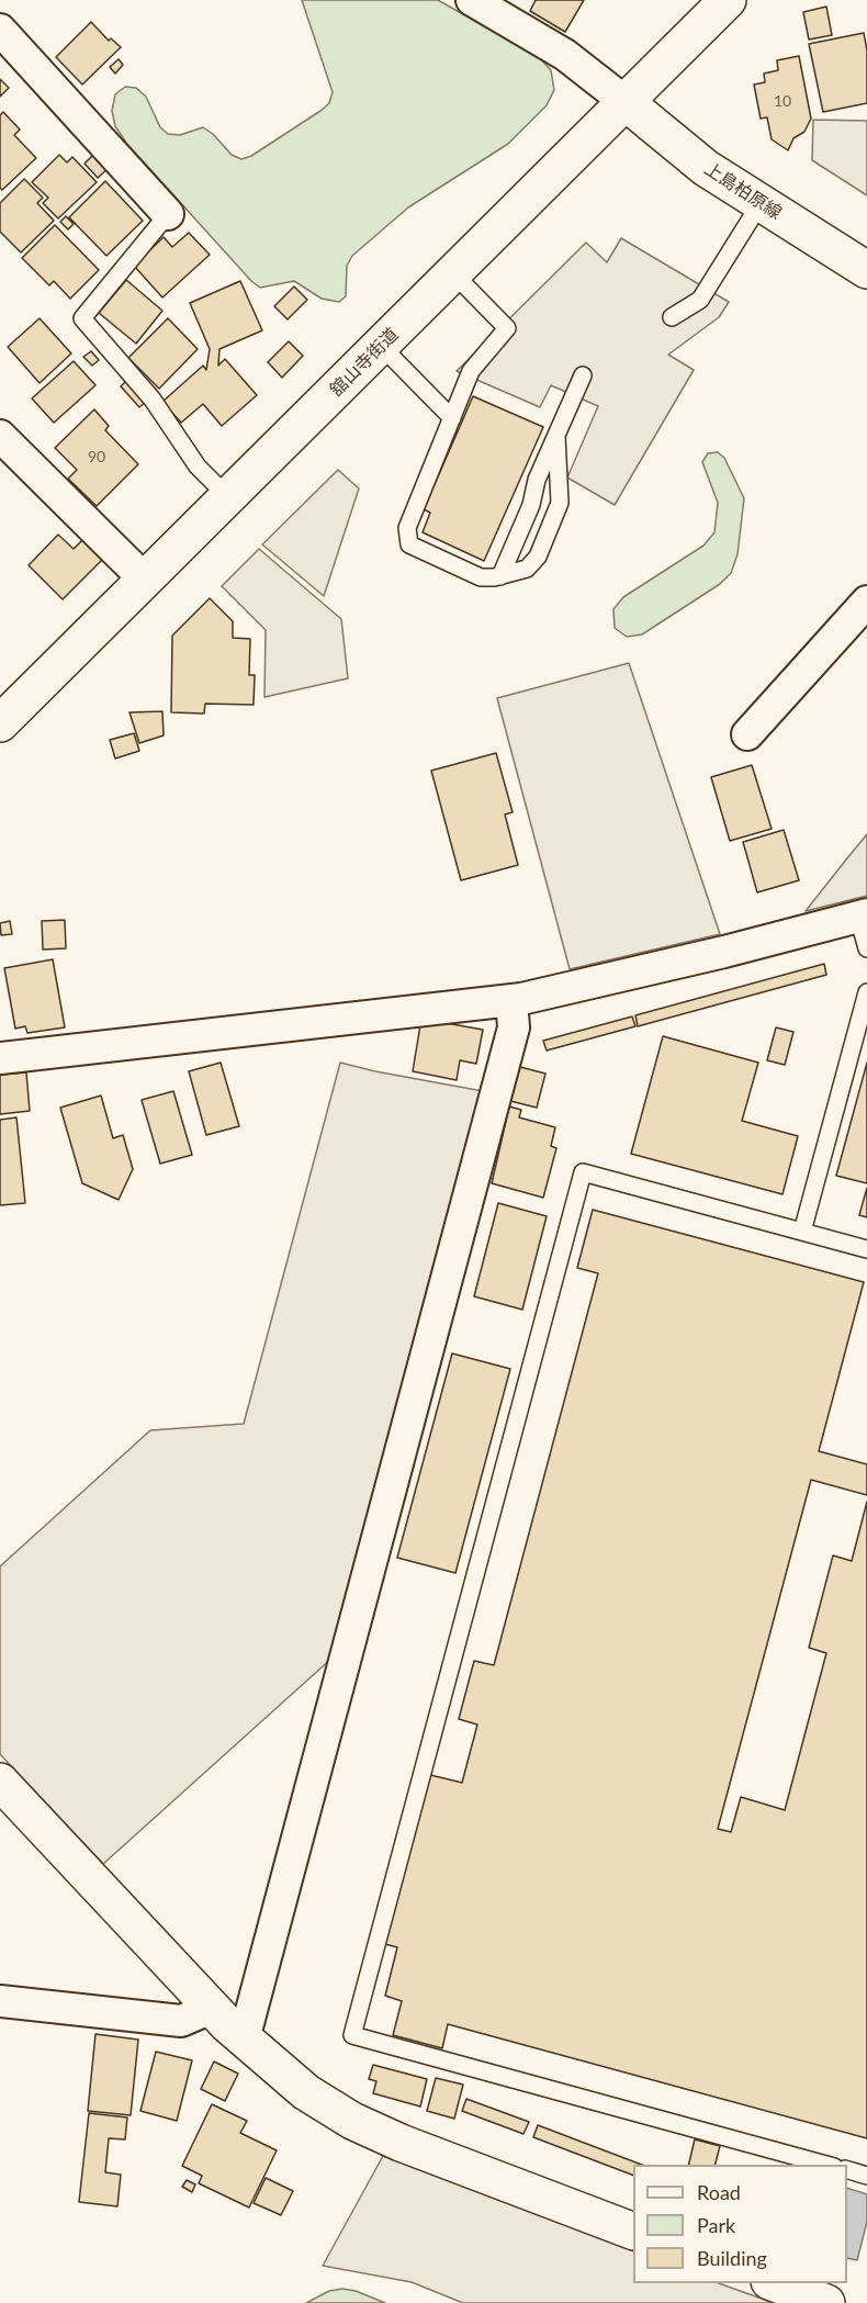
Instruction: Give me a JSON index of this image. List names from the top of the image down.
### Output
{
  "streets": {
    "street": ["上島柏原線", "舘山寺街道"]
  },
  "crossings": [
    ["上島柏原線", "舘山寺街道"]
  ],
  "house_numbers": ["10", "90"],
  "legend": ["Road", "Park", "Building"]
}
